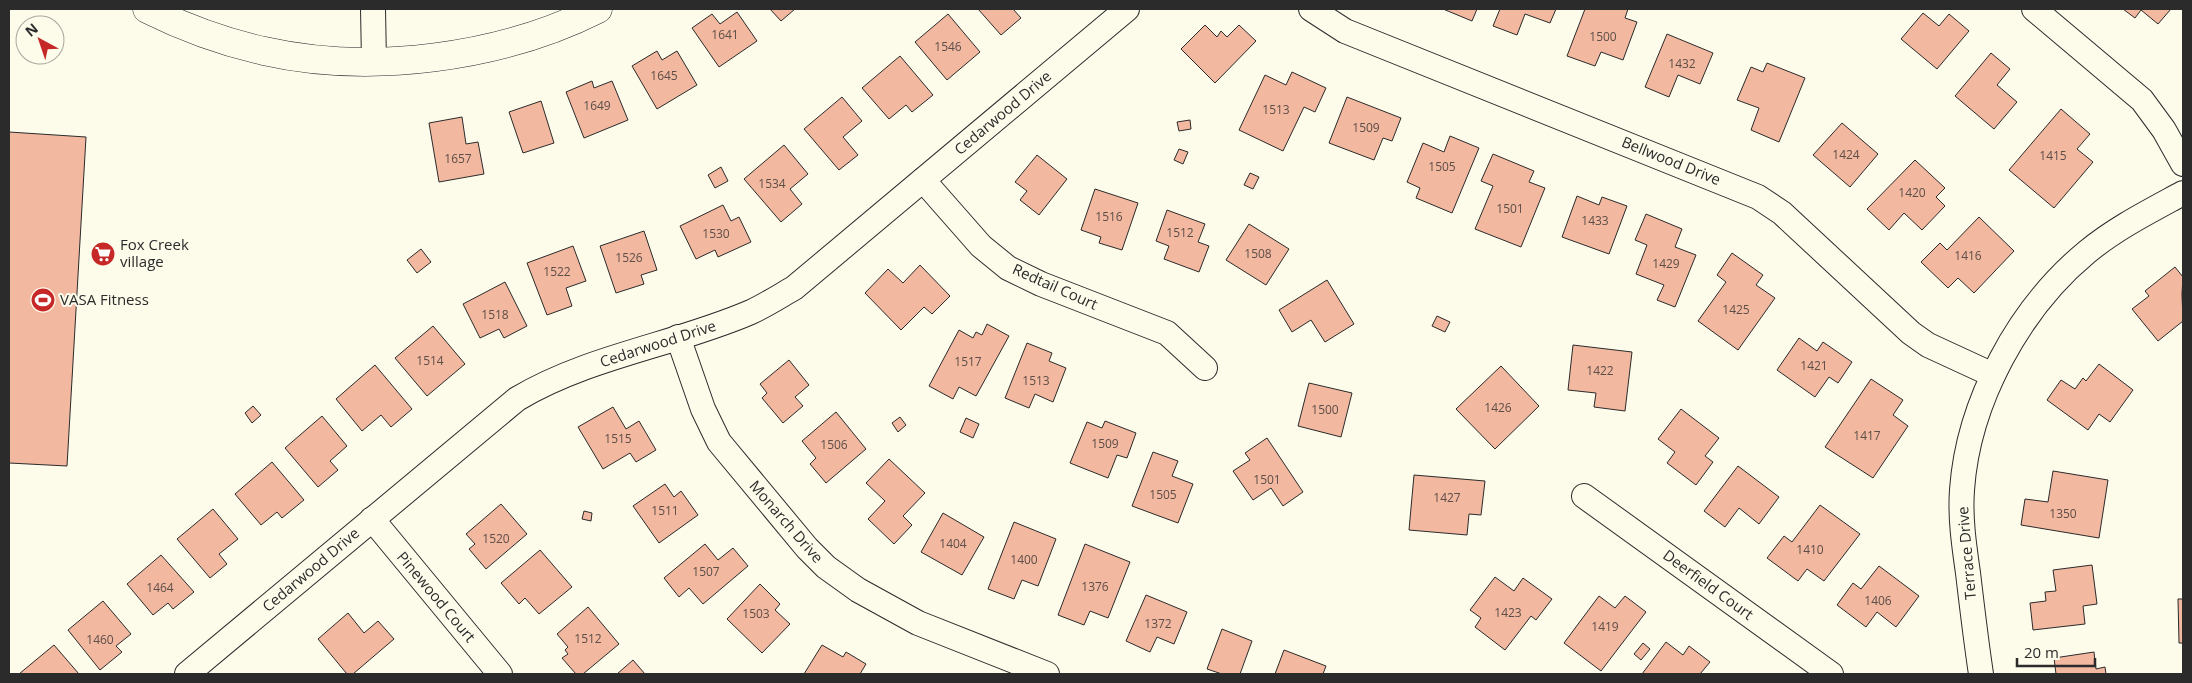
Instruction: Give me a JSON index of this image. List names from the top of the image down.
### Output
{
  "streets": {
    "street": [
      "Cedarwood Drive",
      "Bellwood Drive",
      "Redtail Court",
      "Monarch Drive",
      "Terrace Drive",
      "Deerfield Court",
      "Pinewood Court"
    ]
  },
  "crossings": [
    ["Cedarwood Drive", "Redtail Court"],
    ["Cedarwood Drive", "Monarch Drive"],
    ["Cedarwood Drive", "Pinewood Court"],
    ["Bellwood Drive", "Terrace Drive"]
  ],
  "places": {
    "supermarket": ["Fox Creek village"],
    "sports": ["VASA Fitness"]
  },
  "house_numbers": [
    "1641",
    "1500",
    "1546",
    "1432",
    "1645",
    "1649",
    "1513",
    "1509",
    "1424",
    "1415",
    "1657",
    "1505",
    "1534",
    "1420",
    "1501",
    "1516",
    "1433",
    "1512",
    "1530",
    "1508",
    "1416",
    "1526",
    "1429",
    "1522",
    "1425",
    "1518",
    "1514",
    "1517",
    "1421",
    "1422",
    "1513",
    "1426",
    "1500",
    "1417",
    "1515",
    "1509",
    "1506",
    "1501",
    "1505",
    "1427",
    "1511",
    "1350",
    "1520",
    "1404",
    "1410",
    "1400",
    "1507",
    "1376",
    "1464",
    "1406",
    "1423",
    "1503",
    "1372",
    "1419",
    "1512",
    "1460"
  ],
  "scale_bar": "20 m",
  "north": "top left"
}
